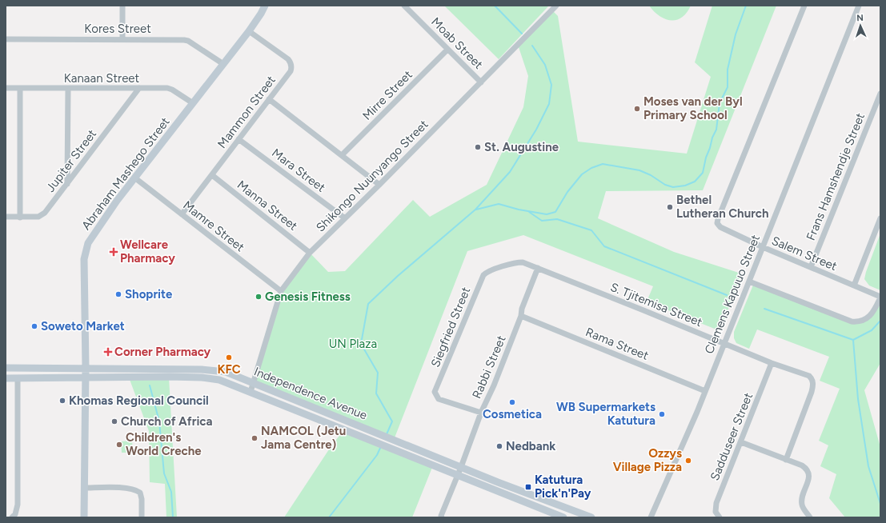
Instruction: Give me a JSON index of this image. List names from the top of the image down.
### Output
{
  "streets": {
    "main road": ["Abraham Mashego Street", "Independence Avenue"],
    "street": [
      "Kores Street",
      "Moab Street",
      "Kanaan Street",
      "Mirre Street",
      "Mammon Street",
      "Jupiter Street",
      "Mara Street",
      "Shikongo Nuunyango Street",
      "Frans Hamshendje Street",
      "Manna Street",
      "Mamre Street",
      "Salem Street",
      "Clemens Kapuuo Street",
      "S. Tjitemisa Street",
      "Siegfried Street",
      "Rama Street",
      "Rabbi Street",
      "Sadduseer Street"
    ]
  },
  "crossings": [
    ["Kores Street", "Abraham Mashego Street"],
    ["Moab Street", "Mirre Street"],
    ["Moab Street", "Shikongo Nuunyango Street"],
    ["Kanaan Street", "Jupiter Street"],
    ["Kanaan Street", "Abraham Mashego Street"],
    ["Mammon Street", "Mara Street"],
    ["Mammon Street", "Abraham Mashego Street"],
    ["Mammon Street", "Manna Street"],
    ["Mammon Street", "Mamre Street"],
    ["Mara Street", "Shikongo Nuunyango Street"],
    ["Abraham Mashego Street", "Mamre Street"],
    ["Abraham Mashego Street", "Independence Avenue"],
    ["Shikongo Nuunyango Street", "Manna Street"],
    ["Shikongo Nuunyango Street", "Mamre Street"],
    ["Shikongo Nuunyango Street", "Independence Avenue"],
    ["Frans Hamshendje Street", "Salem Street"],
    ["Salem Street", "Clemens Kapuuo Street"],
    ["Clemens Kapuuo Street", "S. Tjitemisa Street"],
    ["Clemens Kapuuo Street", "Rama Street"],
    ["S. Tjitemisa Street", "Siegfried Street"],
    ["S. Tjitemisa Street", "Rabbi Street"],
    ["S. Tjitemisa Street", "Sadduseer Street"],
    ["Siegfried Street", "Rabbi Street"],
    ["Rama Street", "Rabbi Street"],
    ["Rabbi Street", "Independence Avenue"]
  ],
  "parks": ["UN Plaza"],
  "places": {
    "other": [
      "Moses van der Byl Primary School",
      "St. Augustine",
      "Bethel Lutheran Church",
      "Shoprite",
      "Genesis Fitness",
      "Soweto Market",
      "KFC",
      "Khomas Regional Council",
      "Cosmetica",
      "WB Supermarkets Katutura",
      "Church of Africa",
      "NAMCOL (Jetu Jama Centre)",
      "Children's World Creche",
      "Nedbank",
      "Ozzys Village Pizza"
    ],
    "health": ["Wellcare Pharmacy", "Corner Pharmacy"],
    "transit": ["Katutura Pick'n'Pay"]
  },
  "north": "top"
}
